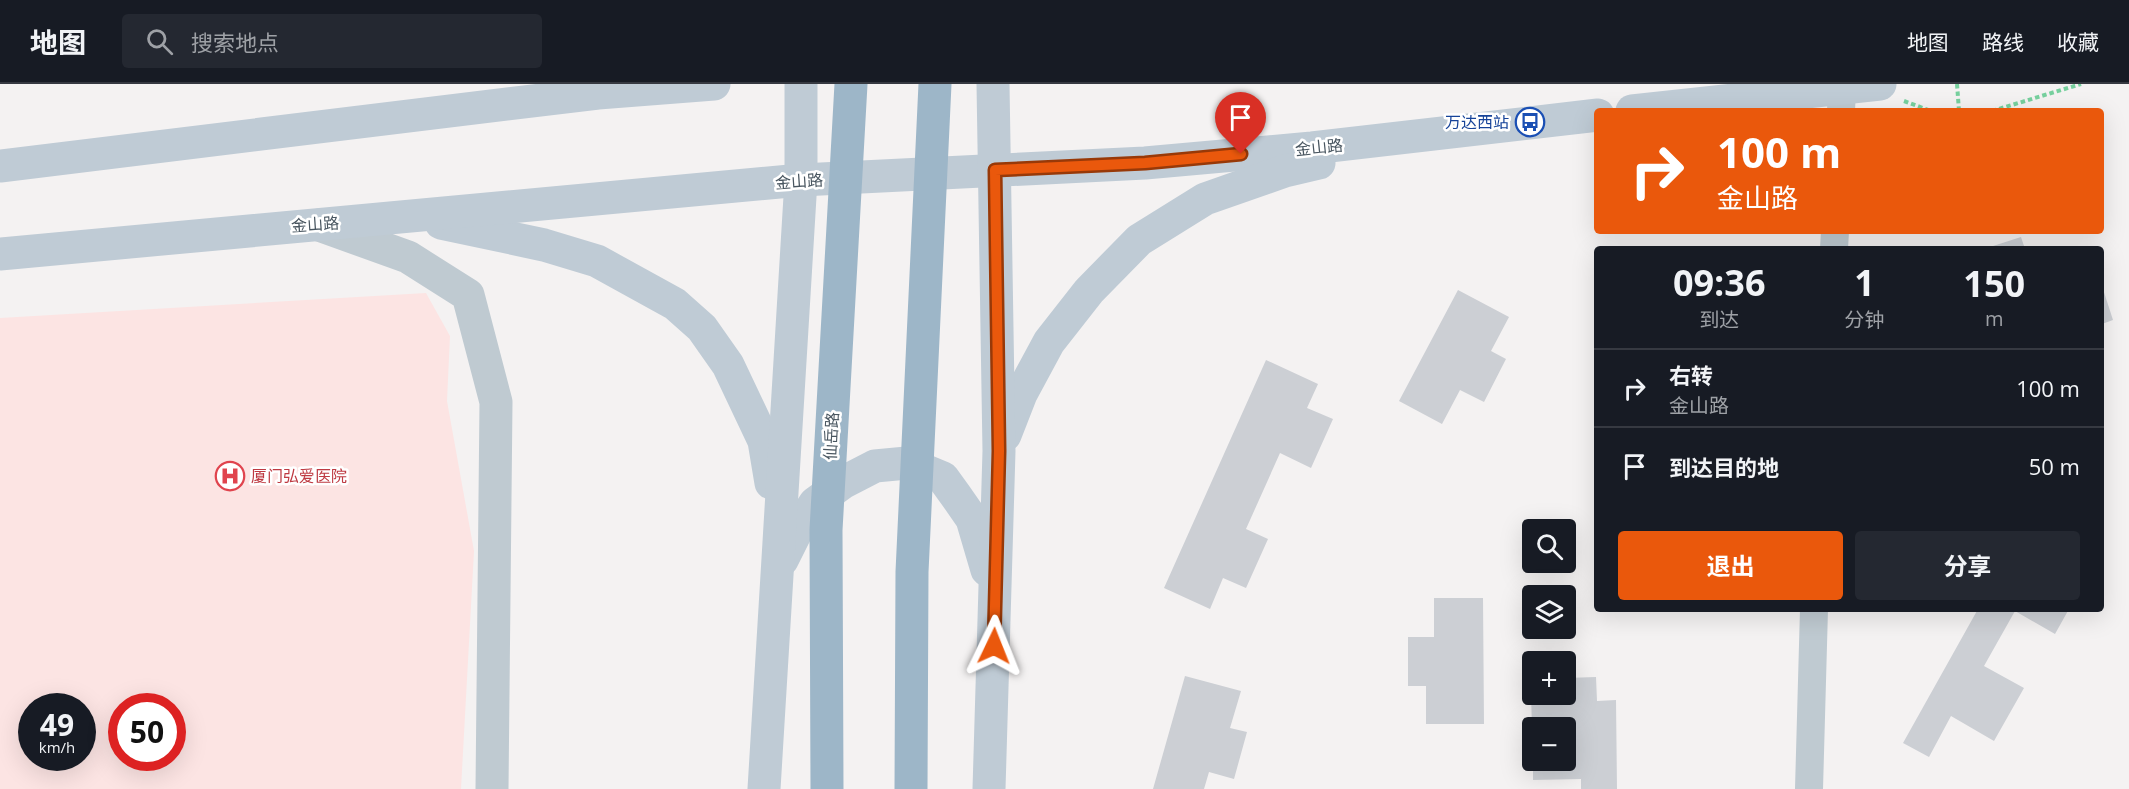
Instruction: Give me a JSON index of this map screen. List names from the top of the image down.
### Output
{
  "streets": {
    "highway": ["仙岳路"],
    "main road": ["金山路"]
  },
  "places": {
    "bus stop": ["万达西站"],
    "hospital": ["厦门弘爱医院"]
  },
  "page": {
    "header": "地图",
    "search": "搜索地点",
    "nav": ["地图", "路线", "收藏"],
    "turn": ["100 m", "金山路"],
    "eta": [
      "09:36",
      "到达",
      "1",
      "分钟",
      "150",
      "m"
    ],
    "list": [
      {
        "name": "右转",
        "note": "金山路",
        "value": "100 m"
      },
      {
        "name": "到达目的地",
        "value": "50 m"
      }
    ],
    "map_buttons": ["+", "−"],
    "buttons": ["退出", "分享"],
    "speed": "49 km/h",
    "limit": "50"
  }
}
